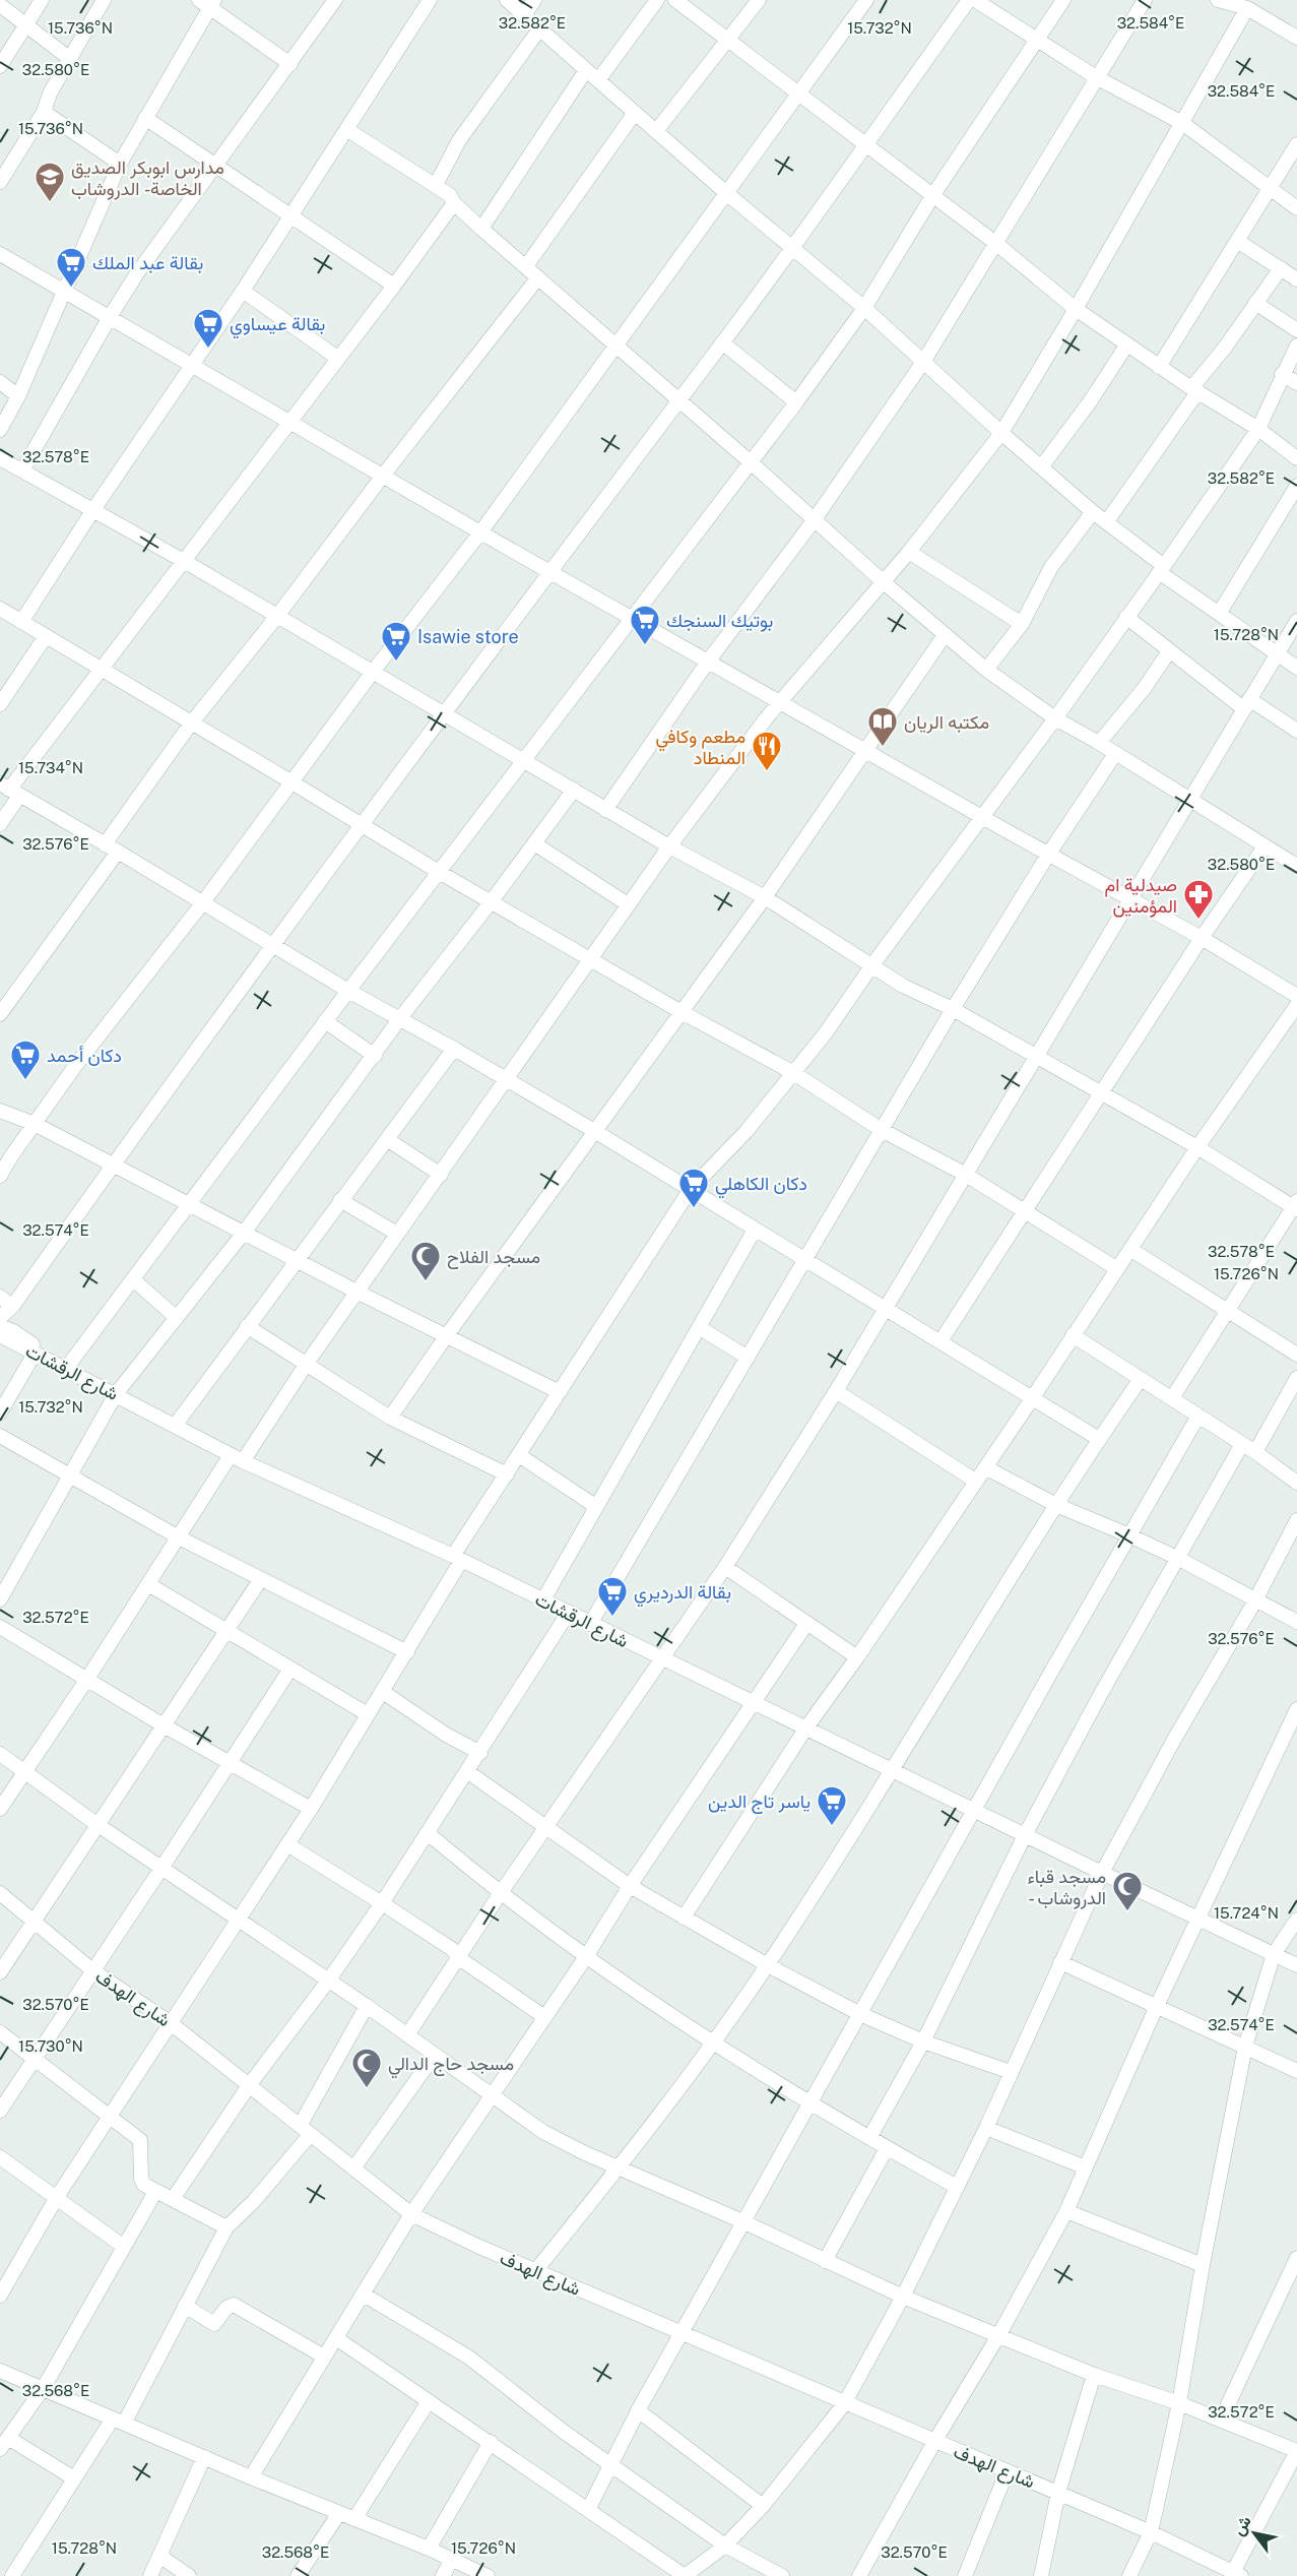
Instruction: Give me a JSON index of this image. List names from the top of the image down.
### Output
{
  "streets": {
    "street": ["شارع الرقشات", "شارع الهدف"]
  },
  "places": {
    "school or university": ["مدارس ابوبكر الصديق الخاصة - الدروشاب"],
    "supermarket": [
      "بقالة عبد الملك",
      "بقالة عيساوي",
      "بوتيك السنجك",
      "Isawie store",
      "دكان أحمد",
      "دكان الكاهلي",
      "بقالة الدرديري",
      "ياسر تاج الدين"
    ],
    "library": ["مكتبه الريان"],
    "restaurant": ["مطعم وكافي المنطاد"],
    "pharmacy": ["صيدلية ام المؤمنين"],
    "mosque": ["مسجد الفلاح", "مسجد قباء - الدروشاب", "مسجد حاج الدالي"]
  },
  "north": "top left",
  "coordinates": [
    "32.584°E",
    "32.582°E",
    "15.736°N",
    "15.732°N",
    "32.580°E",
    "32.578°E",
    "15.728°N",
    "15.734°N",
    "32.576°E",
    "32.574°E",
    "15.726°N",
    "32.572°E",
    "15.724°N",
    "32.570°E",
    "15.730°N",
    "32.568°E"
  ]
}
